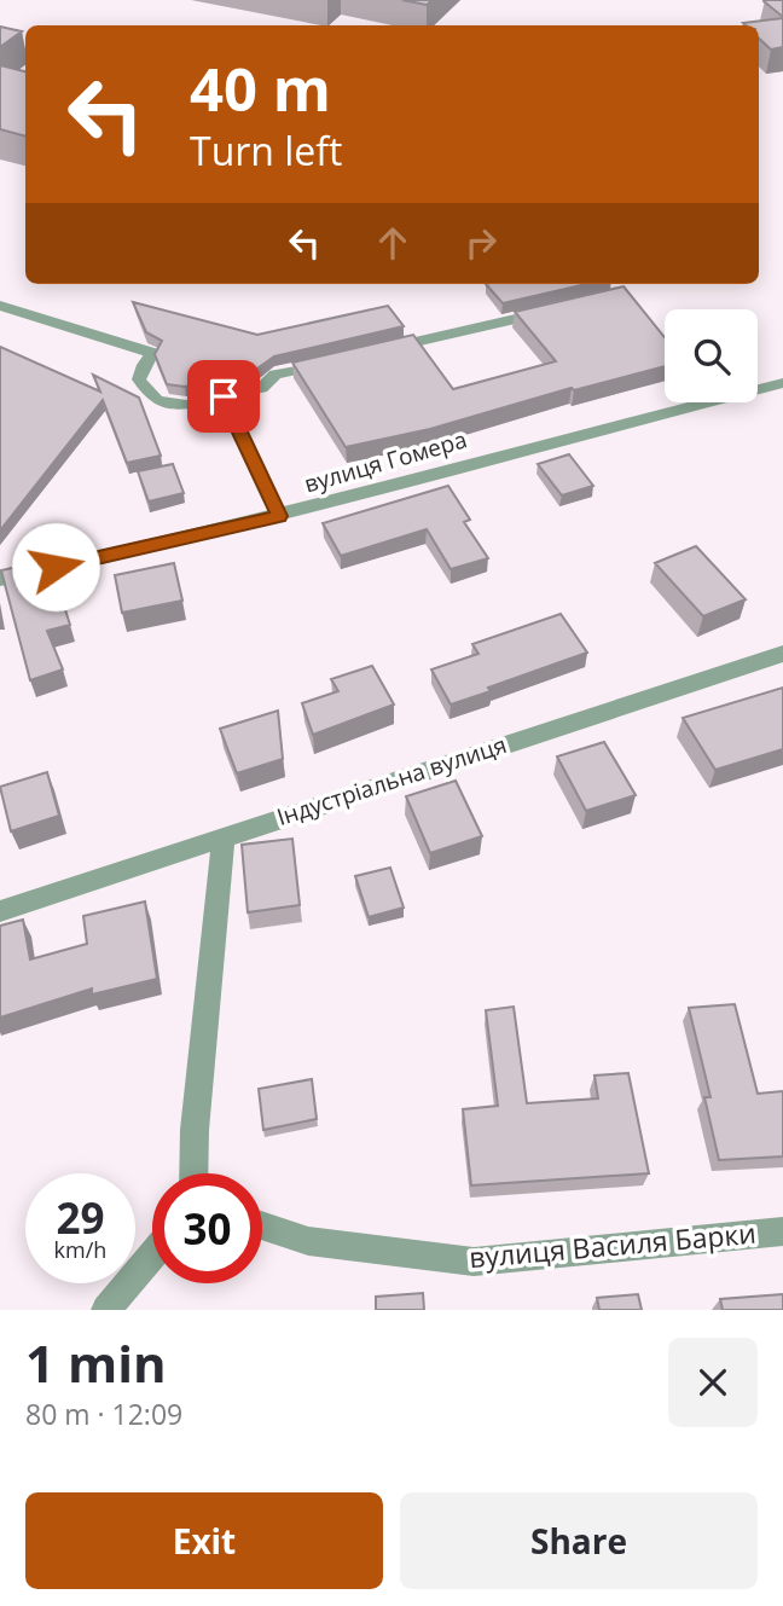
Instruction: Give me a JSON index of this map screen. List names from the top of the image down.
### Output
{
  "streets": {
    "street": ["вулиця Гомера", "Індустріальна вулиця", "вулиця Василя Барки"]
  },
  "page": {
    "turn": ["40 m", "Turn left"],
    "speed": "29 km/h",
    "limit": "30",
    "heading": ["1 min", "80 m · 12:09"],
    "buttons": ["Exit", "Share"]
  }
}
